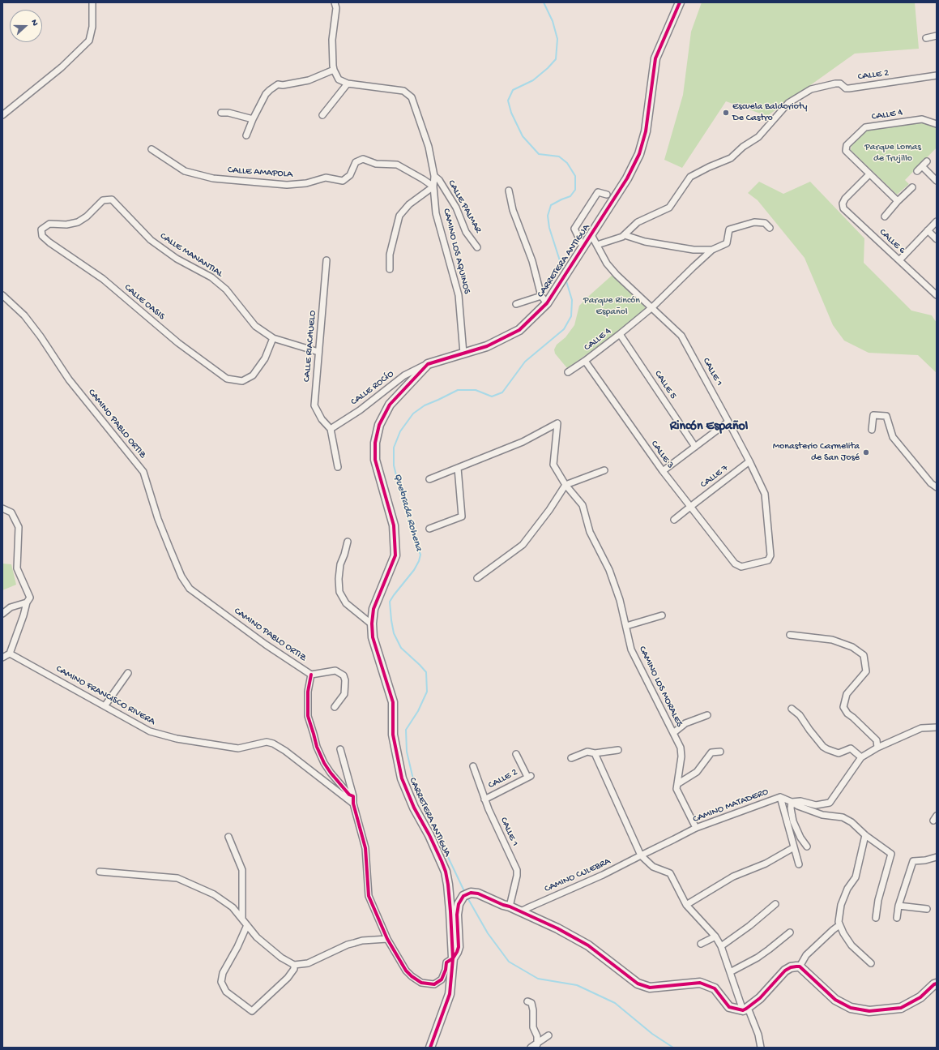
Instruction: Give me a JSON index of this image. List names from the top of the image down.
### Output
{
  "streets": {
    "street": [
      "CALLE 2",
      "CALLE 4",
      "CALLE AMAPOLA",
      "CALLE PALMAR",
      "CALLE 6",
      "CAMINO LOS AQUINOS",
      "CALLE MANANTIAL",
      "CARRETERA ANTIGUA",
      "CALLE OASIS",
      "CALLE RIACHUELO",
      "CALLE 1",
      "CALLE 5",
      "CALLE ROCÍO",
      "CAMINO PABLO ORTIZ",
      "CALLE 3",
      "CALLE 7",
      "CAMINO LOS MORALES",
      "CAMINO FRANCISCO RIVERA",
      "CAMINO MATADERO",
      "CAMINO CULEBRA"
    ]
  },
  "crossings": [
    ["CALLE 2", "CALLE 1"],
    ["CALLE 4", "CALLE 6"],
    ["CALLE 4", "CALLE 1"],
    ["CALLE 4", "CALLE 5"],
    ["CALLE 4", "CALLE 3"],
    ["CALLE AMAPOLA", "CAMINO LOS AQUINOS"],
    ["CALLE PALMAR", "CAMINO LOS AQUINOS"],
    ["CAMINO LOS AQUINOS", "CARRETERA ANTIGUA"],
    ["CALLE MANANTIAL", "CALLE OASIS"],
    ["CALLE MANANTIAL", "CALLE RIACHUELO"],
    ["CARRETERA ANTIGUA", "CALLE 1"],
    ["CARRETERA ANTIGUA", "CALLE ROCÍO"],
    ["CALLE RIACHUELO", "CALLE ROCÍO"],
    ["CALLE 1", "CALLE 3"],
    ["CALLE 1", "CALLE 7"],
    ["CALLE 3", "CALLE 7"],
    ["CAMINO LOS MORALES", "CAMINO MATADERO"],
    ["CAMINO MATADERO", "CAMINO CULEBRA"]
  ],
  "districts": ["Rincón Español"],
  "water": ["Quebrada Rohena"],
  "parks": ["Parque Lomas de Trujillo", "Parque Rincón Español"],
  "places": ["Escuela Baldorioty De Castro", "Monasterio Carmelita de San José"],
  "north": "right"
}
